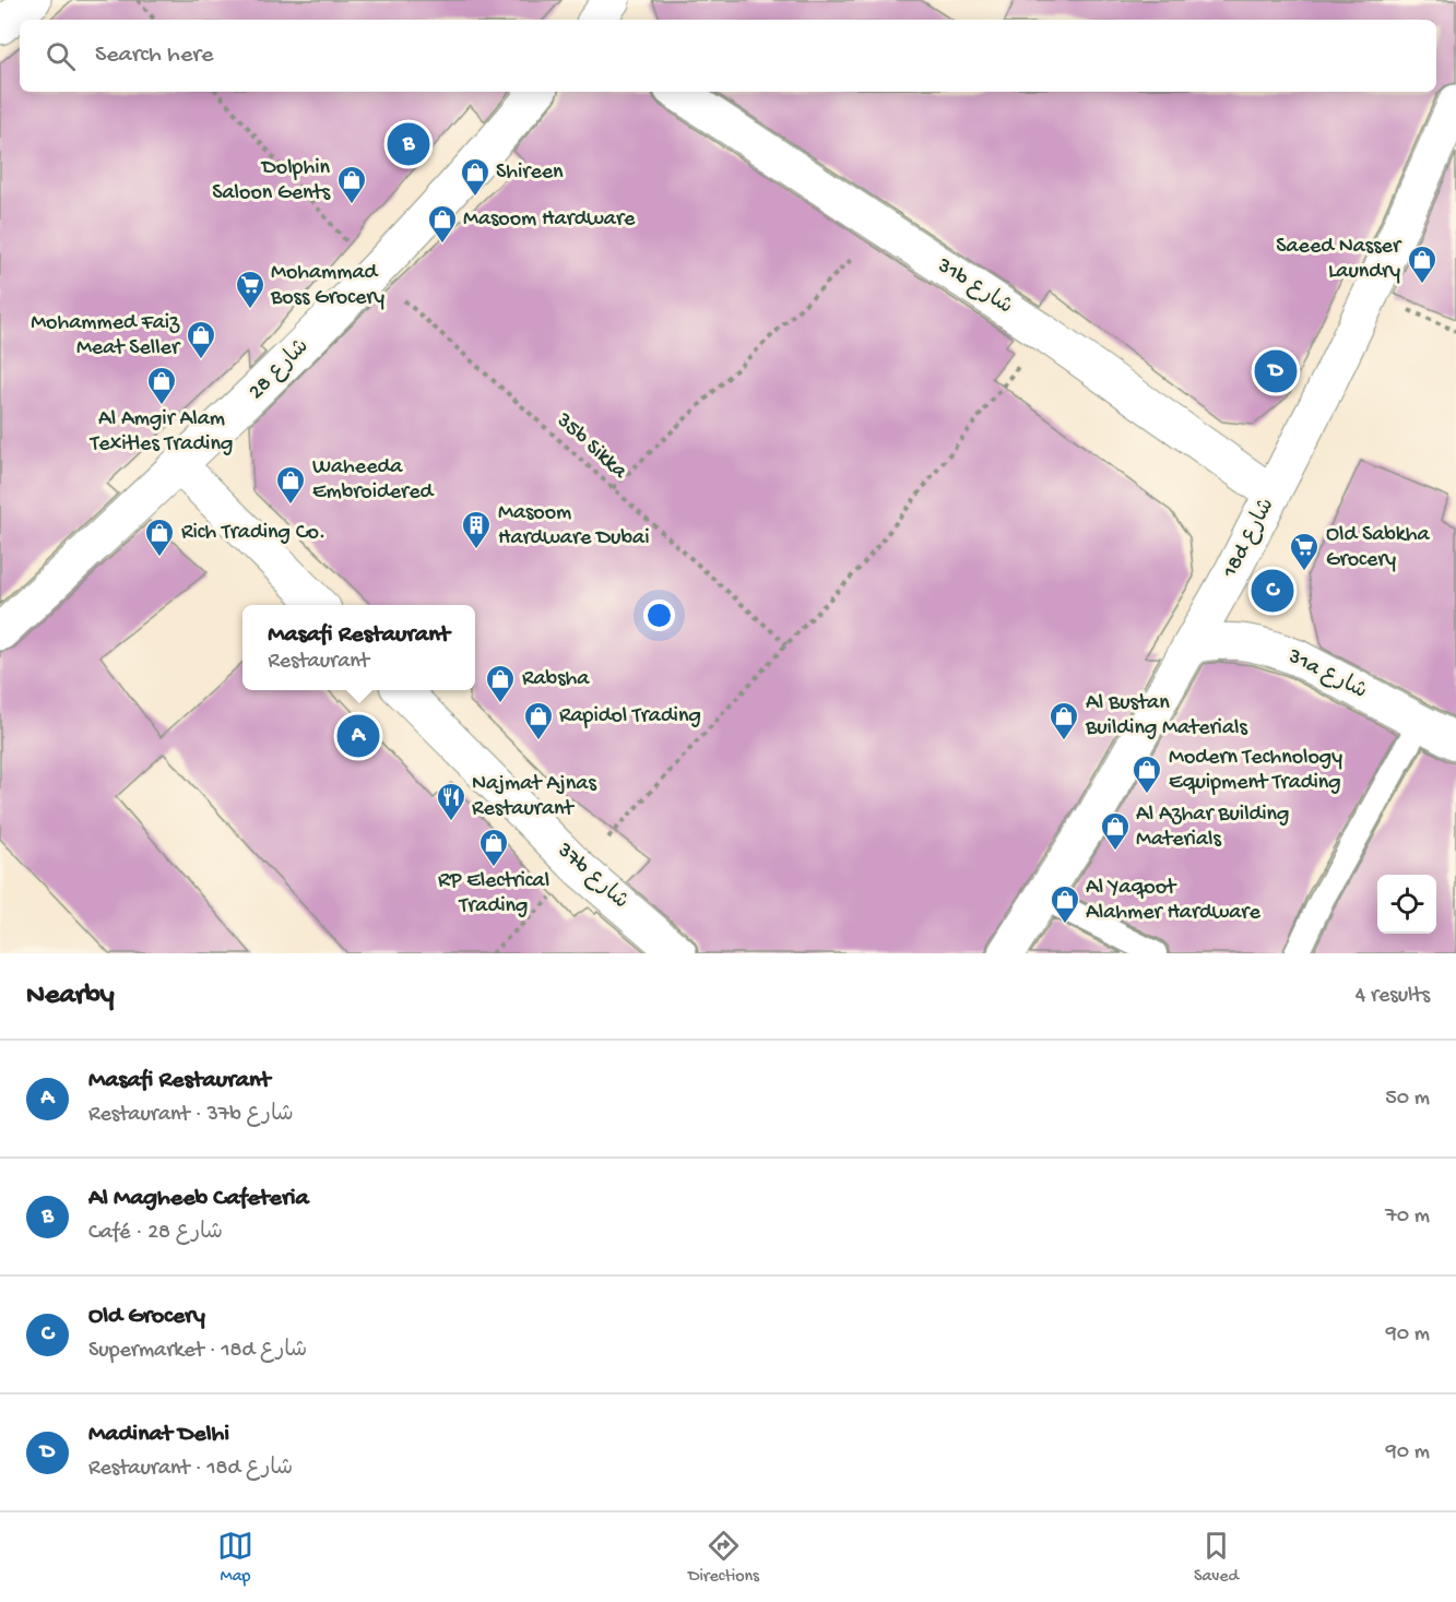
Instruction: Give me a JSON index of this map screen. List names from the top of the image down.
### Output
{
  "streets": {
    "street": [
      "31b شارع",
      "شارع 28",
      "18d شارع",
      "31a شارع",
      "37b شارع"
    ],
    "path": ["35b Sikka"]
  },
  "crossings": [
    ["31b شارع", "18d شارع"],
    ["شارع 28", "35b Sikka"],
    ["18d شارع", "31a شارع"]
  ],
  "places": {
    "shop": [
      "Shireen",
      "Dolphin Saloon Gents",
      "Masoom Hardware",
      "Saeed Nasser Laundry",
      "Mohammed Faiz Meat Seller",
      "Al Amgir Alam Texitles Trading",
      "Waheeda Embroidered",
      "Rich Trading Co.",
      "Rabsha",
      "Rapidol Trading",
      "Al Bustan Building Materials",
      "Modern Technology Equipment Trading",
      "Al Azhar Building Materials",
      "RP Electrical Trading",
      "Al Yaqoot Alahmer Hardware"
    ],
    "supermarket": ["Mohammad Boss Grocery", "Old Sabkha Grocery"],
    "building": ["Masoom Hardware Dubai"],
    "restaurant": ["Najmat Ajnas Restaurant"]
  },
  "page": {
    "search": "Search here",
    "pins": [
      "B",
      "D",
      "C",
      "A"
    ],
    "popup": ["Masafi Restaurant", "Restaurant"],
    "heading": ["Nearby", "4 results"],
    "list": [
      {
        "mark": "A",
        "name": "Masafi Restaurant",
        "note": "Restaurant · 37b شارع",
        "value": "50 m"
      },
      {
        "mark": "B",
        "name": "Al Magheeb Cafeteria",
        "note": "Café · شارع 28",
        "value": "70 m"
      },
      {
        "mark": "C",
        "name": "Old Grocery",
        "note": "Supermarket · 18d شارع",
        "value": "90 m"
      },
      {
        "mark": "D",
        "name": "Madinat Delhi",
        "note": "Restaurant · 18d شارع",
        "value": "90 m"
      }
    ],
    "nav": ["Map", "Directions", "Saved"]
  }
}
